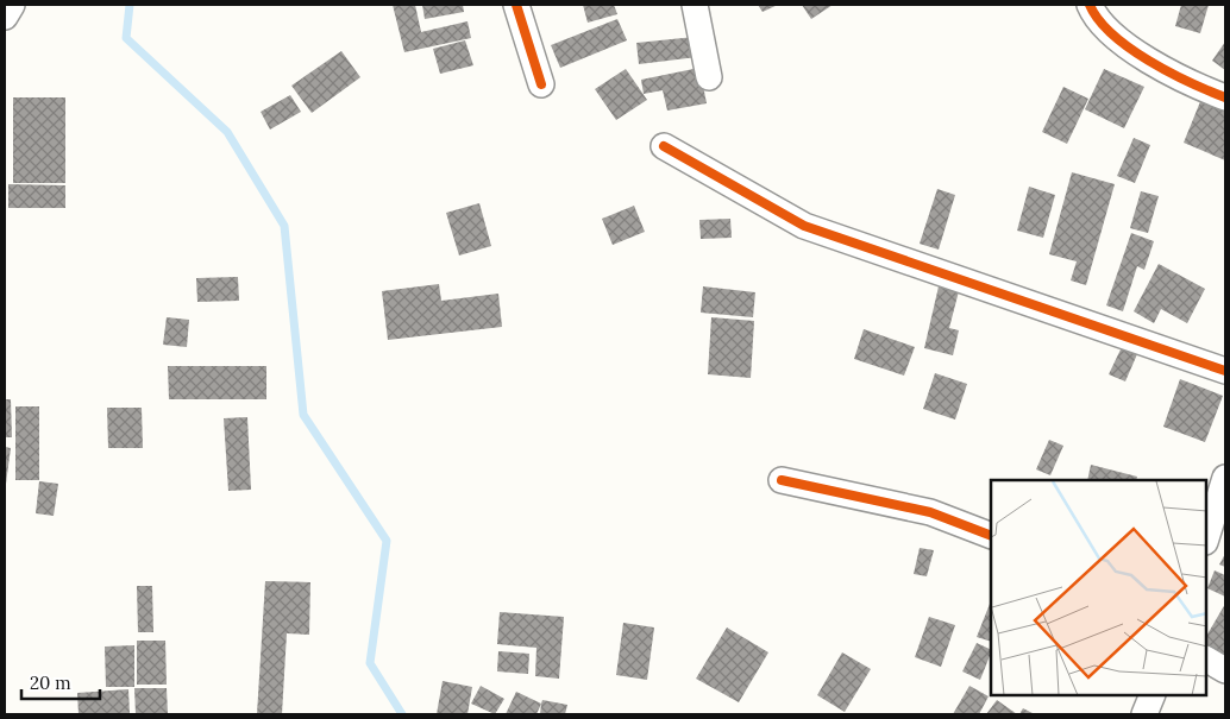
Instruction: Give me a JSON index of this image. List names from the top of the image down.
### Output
{
  "scale_bar": "20 m"
}
